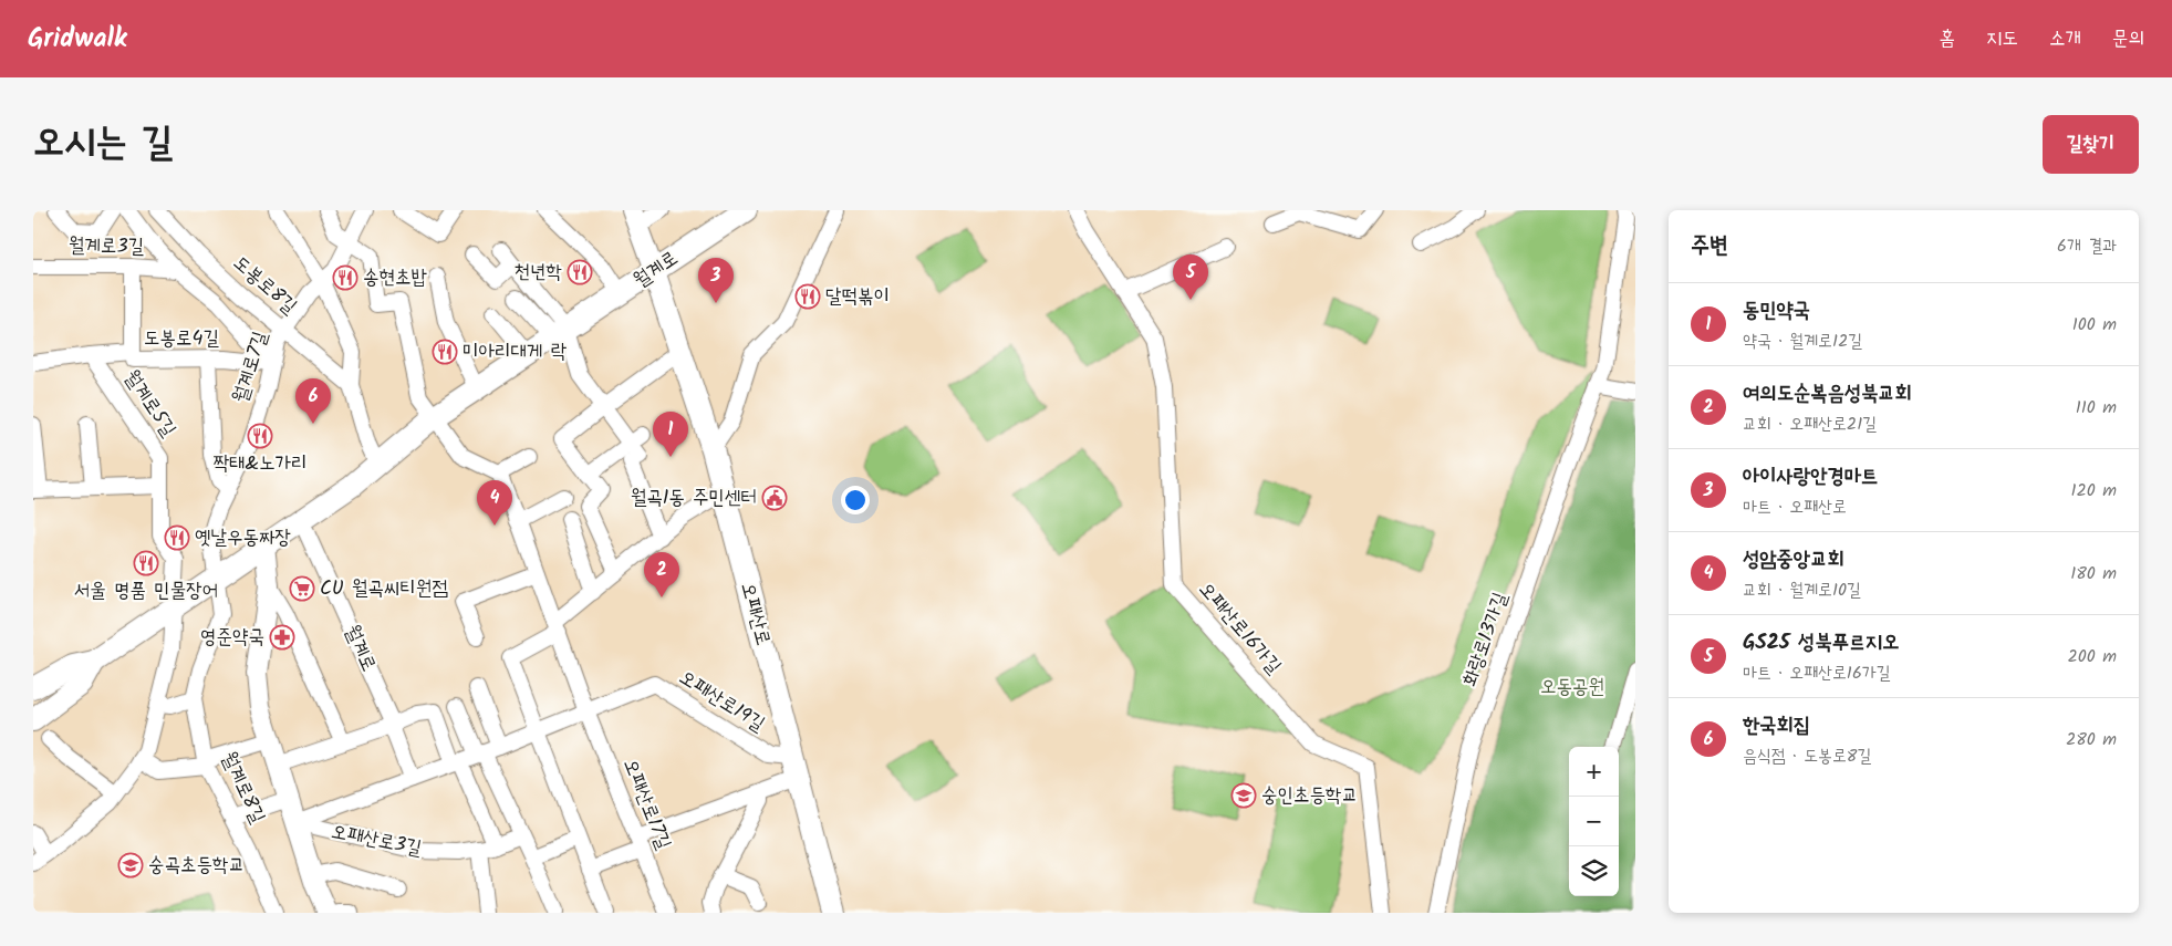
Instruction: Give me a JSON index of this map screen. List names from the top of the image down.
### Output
{
  "streets": {
    "main road": ["월계로", "오패산로"],
    "street": [
      "월계로3길",
      "도봉로8길",
      "도봉로4길",
      "월계로7길",
      "월계로5길",
      "오패산로16가길",
      "화랑로13가길",
      "오패산로19길",
      "월계로8길",
      "오패산로17길",
      "오패산로3길"
    ]
  },
  "crossings": [
    ["월계로3길", "도봉로4길"],
    ["월계로", "도봉로8길"],
    ["월계로", "월계로7길"],
    ["월계로", "월계로5길"],
    ["월계로", "오패산로"],
    ["월계로", "오패산로19길"],
    ["월계로", "월계로8길"],
    ["월계로", "오패산로3길"],
    ["도봉로8길", "월계로7길"],
    ["도봉로4길", "월계로7길"],
    ["도봉로4길", "월계로5길"],
    ["월계로7길", "월계로8길"],
    ["오패산로", "오패산로19길"],
    ["오패산로19길", "오패산로17길"],
    ["오패산로19길", "오패산로3길"]
  ],
  "parks": ["오동공원"],
  "places": {
    "restaurant": [
      "천년학",
      "송현초밥",
      "달떡볶이",
      "미아리대게 락",
      "짝태&노가리",
      "옛날우동짜장",
      "서울 명품 민물장어"
    ],
    "public building": ["월곡1동 주민센터"],
    "supermarket": ["CU 월곡씨티원점"],
    "pharmacy": ["영준약국"],
    "school or university": ["숭인초등학교", "숭곡초등학교"]
  },
  "page": {
    "header": "Gridwalk",
    "nav": [
      "홈",
      "지도",
      "소개",
      "문의"
    ],
    "title": "오시는 길",
    "buttons": "길찾기",
    "heading": ["주변", "6개 결과"],
    "pins": [
      "5",
      "3",
      "6",
      "1",
      "4",
      "2"
    ],
    "list": [
      {
        "mark": "1",
        "name": "동민약국",
        "note": "약국 · 월계로12길",
        "value": "100 m"
      },
      {
        "mark": "2",
        "name": "여의도순복음성북교회",
        "note": "교회 · 오패산로21길",
        "value": "110 m"
      },
      {
        "mark": "3",
        "name": "아이사랑안경마트",
        "note": "마트 · 오패산로",
        "value": "120 m"
      },
      {
        "mark": "4",
        "name": "성암중앙교회",
        "note": "교회 · 월계로10길",
        "value": "180 m"
      },
      {
        "mark": "5",
        "name": "GS25 성북푸르지오",
        "note": "마트 · 오패산로16가길",
        "value": "200 m"
      },
      {
        "mark": "6",
        "name": "한국회집",
        "note": "음식점 · 도봉로8길",
        "value": "280 m"
      }
    ],
    "map_buttons": ["+", "−"]
  }
}
